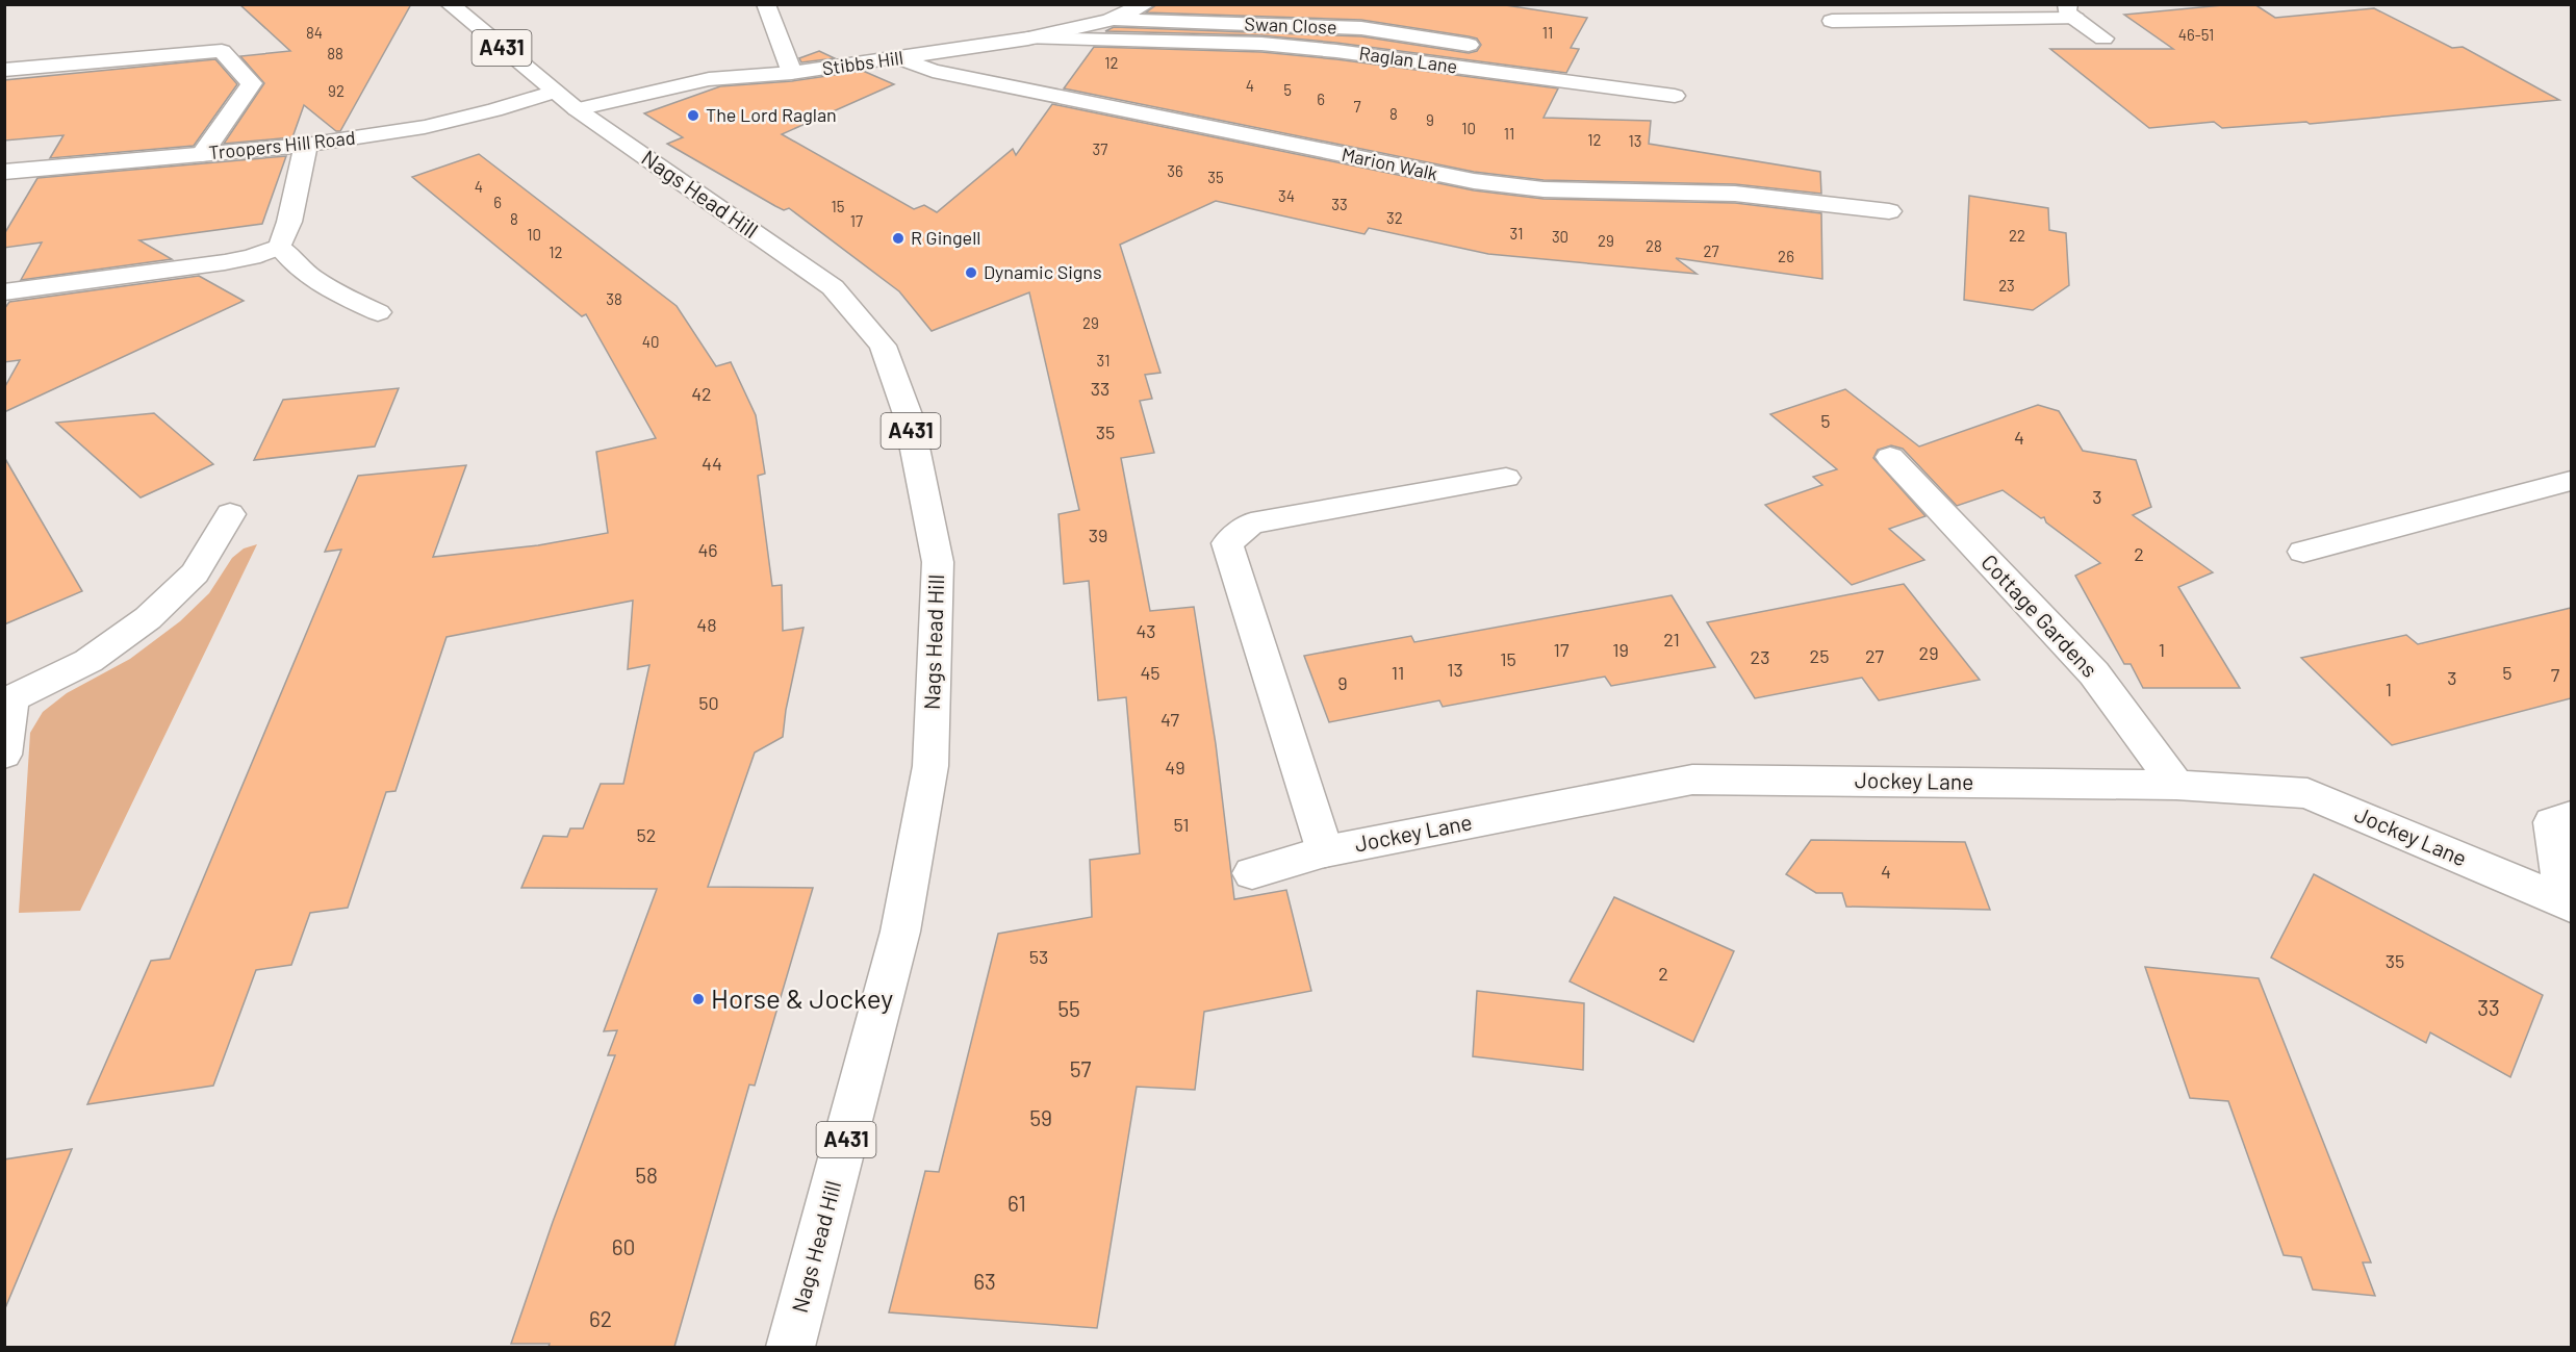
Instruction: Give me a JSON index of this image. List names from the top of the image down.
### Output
{
  "streets": {
    "street": [
      "Swan Close",
      "A431",
      "Raglan Lane",
      "Stibbs Hill",
      "Troopers Hill Road",
      "Marion Walk",
      "Nags Head Hill",
      "Cottage Gardens",
      "Jockey Lane"
    ]
  },
  "crossings": [
    ["Swan Close", "Stibbs Hill"],
    ["A431", "Stibbs Hill"],
    ["A431", "Troopers Hill Road"],
    ["A431", "Nags Head Hill"],
    ["Raglan Lane", "Stibbs Hill"],
    ["Stibbs Hill", "Troopers Hill Road"],
    ["Stibbs Hill", "Marion Walk"],
    ["Stibbs Hill", "Nags Head Hill"],
    ["Troopers Hill Road", "Nags Head Hill"],
    ["Cottage Gardens", "Jockey Lane"]
  ],
  "places": [
    "The Lord Raglan",
    "R Gingell",
    "Dynamic Signs",
    "Horse & Jockey"
  ],
  "house_numbers": [
    "84",
    "11",
    "46-51",
    "88",
    "12",
    "4",
    "5",
    "92",
    "6",
    "7",
    "8",
    "9",
    "10",
    "11",
    "12",
    "13",
    "37",
    "36",
    "35",
    "4",
    "34",
    "6",
    "33",
    "15",
    "32",
    "8",
    "17",
    "31",
    "10",
    "22",
    "30",
    "29",
    "28",
    "27",
    "12",
    "26",
    "23",
    "38",
    "29",
    "40",
    "31",
    "33",
    "42",
    "5",
    "35",
    "4",
    "44",
    "3",
    "39",
    "46",
    "2",
    "48",
    "43",
    "21",
    "17",
    "19",
    "1",
    "29",
    "25",
    "27",
    "23",
    "15",
    "13",
    "45",
    "11",
    "5",
    "7",
    "3",
    "9",
    "1",
    "50",
    "47",
    "49",
    "51",
    "52",
    "4",
    "53",
    "35",
    "2",
    "33",
    "55",
    "57",
    "59",
    "58",
    "61",
    "60",
    "63",
    "62"
  ]
}
